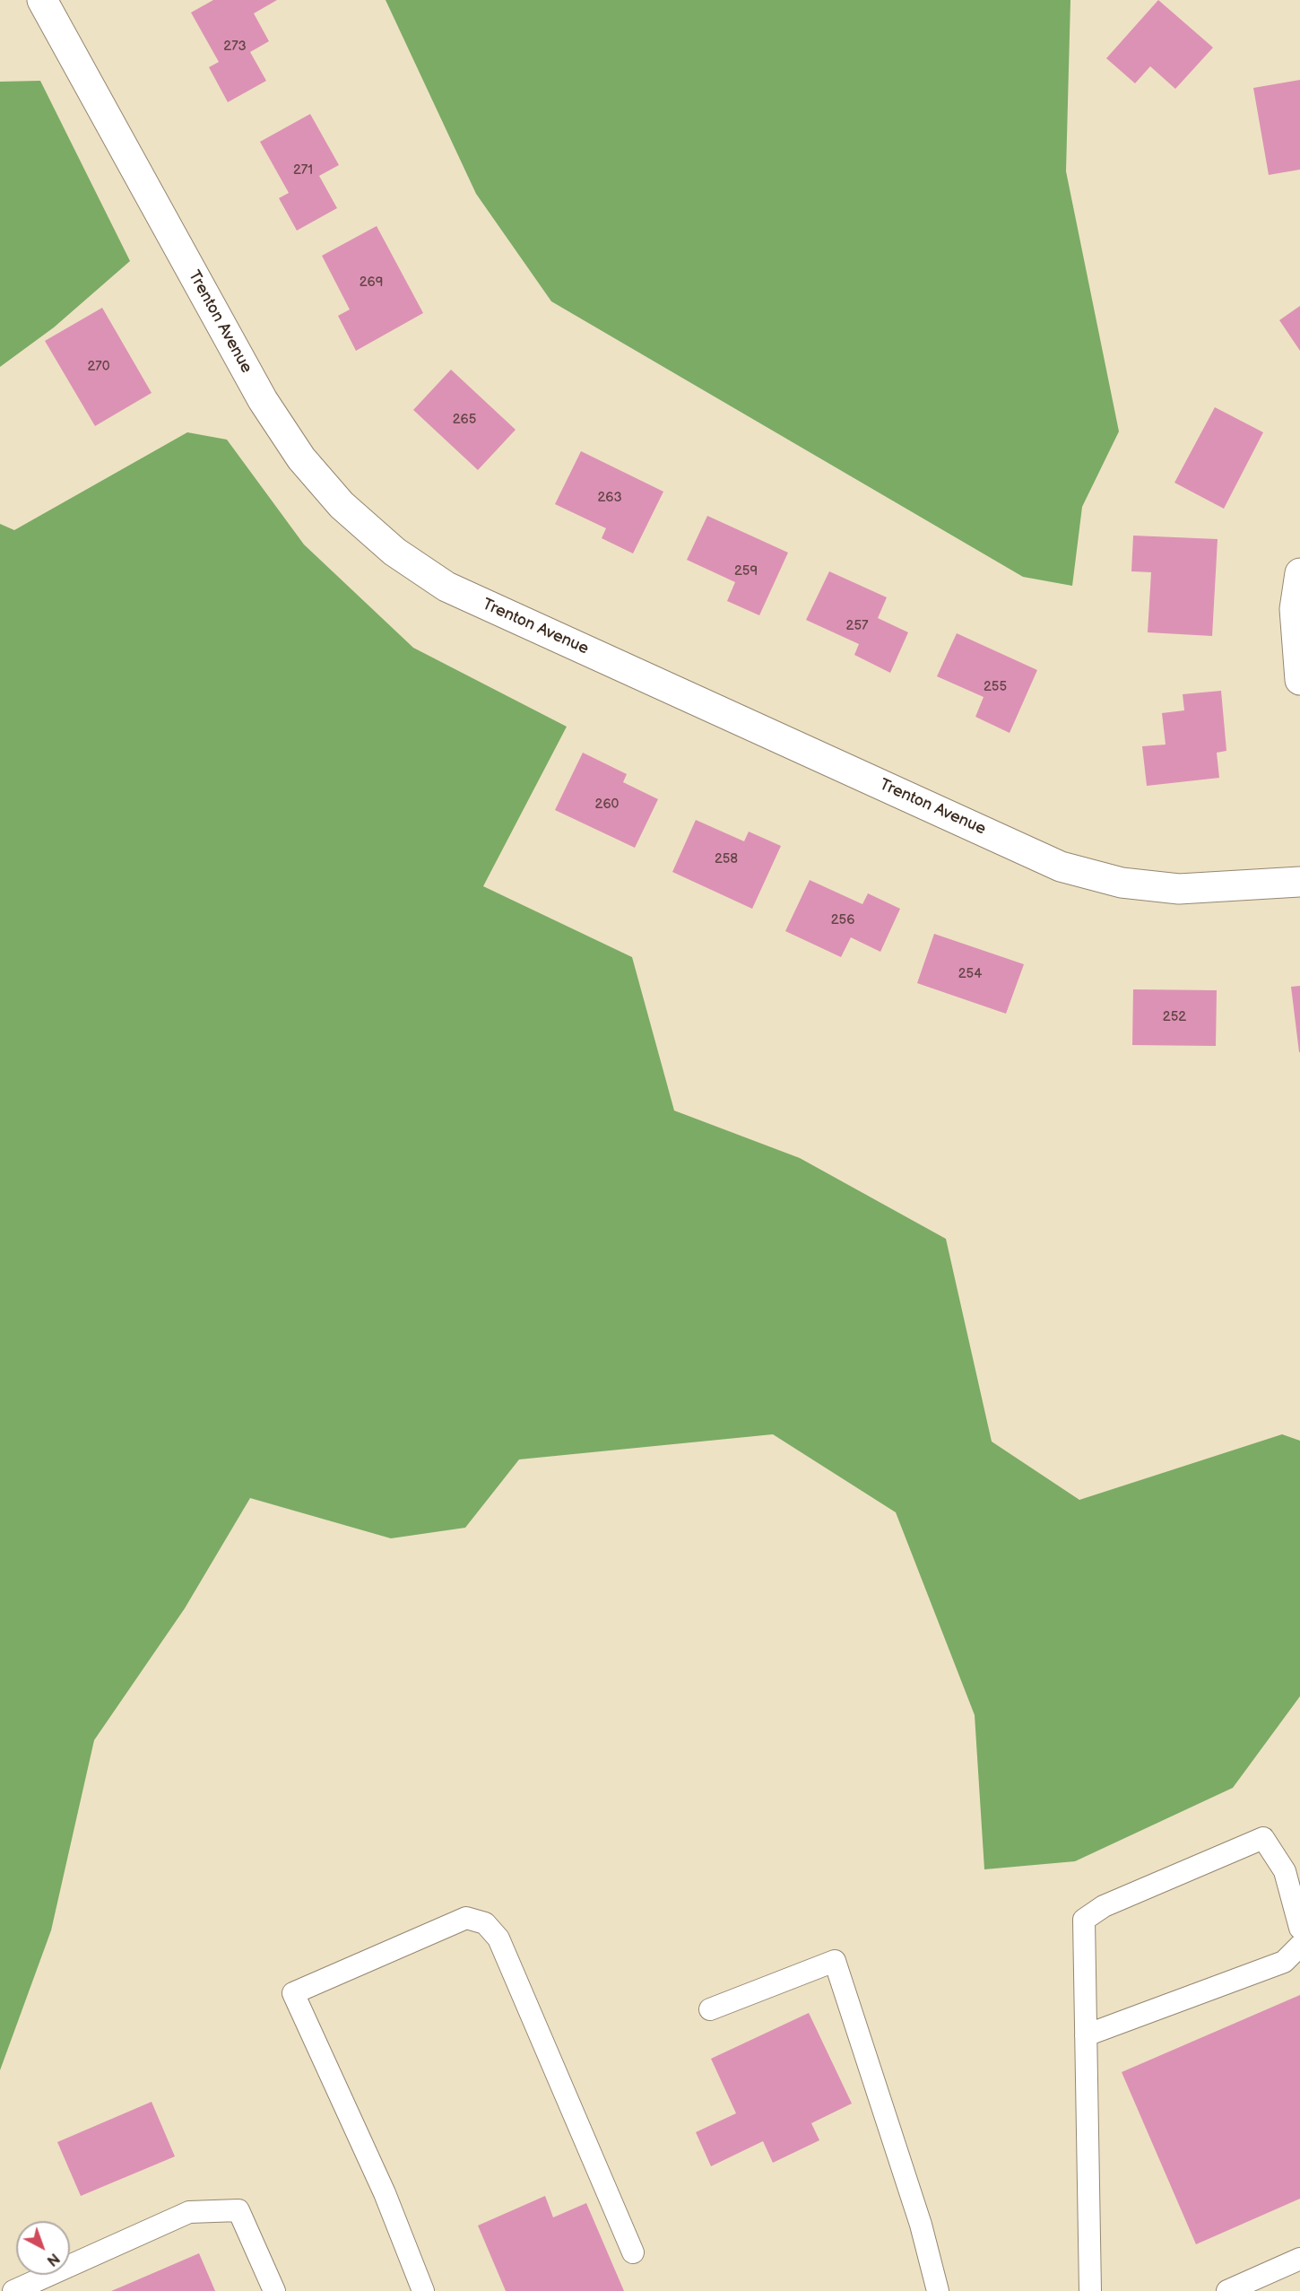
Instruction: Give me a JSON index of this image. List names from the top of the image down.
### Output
{
  "streets": {
    "street": ["Trenton Avenue"]
  },
  "house_numbers": [
    "273",
    "271",
    "269",
    "270",
    "265",
    "263",
    "259",
    "257",
    "255",
    "260",
    "258",
    "256",
    "254",
    "252"
  ],
  "north": "bottom right"
}
